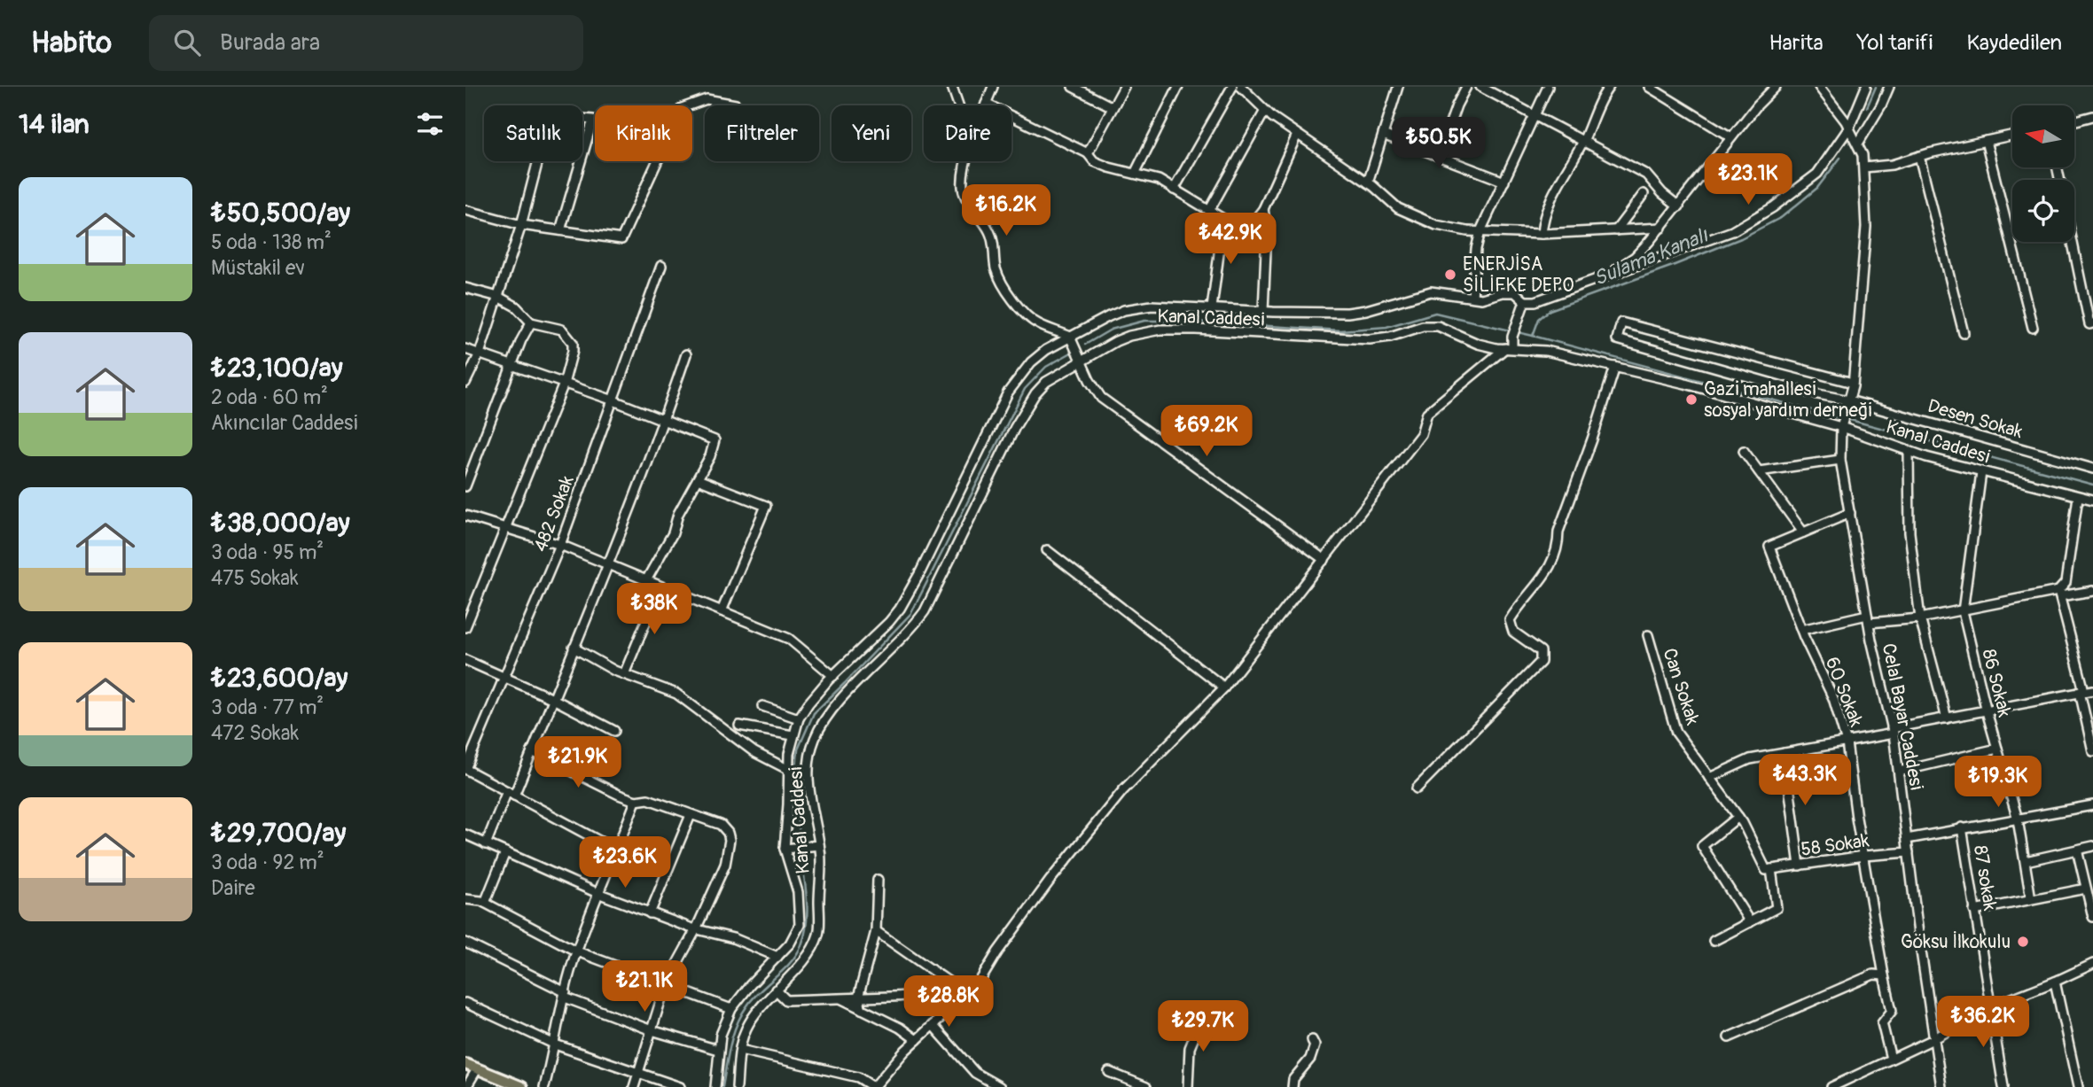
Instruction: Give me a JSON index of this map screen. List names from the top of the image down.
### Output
{
  "streets": {
    "street": [
      "Kanal Caddesi",
      "Desen Sokak",
      "482 Sokak",
      "86 Sokak",
      "Can Sokak",
      "60 Sokak",
      "Celal Bayar Caddesi",
      "58 Sokak",
      "87 sokak"
    ]
  },
  "crossings": [
    ["Kanal Caddesi", "86 Sokak"],
    ["Kanal Caddesi", "Celal Bayar Caddesi"],
    ["Desen Sokak", "Celal Bayar Caddesi"],
    ["Can Sokak", "58 Sokak"],
    ["60 Sokak", "58 Sokak"],
    ["Celal Bayar Caddesi", "58 Sokak"]
  ],
  "water": ["Sulama Kanalı"],
  "places": ["ENERJİSA SİLİFKE DEPO", "Gazi mahallesi sosyal yardım derneği", "Göksu İlkokulu"],
  "north": "left",
  "page": {
    "header": "Habito",
    "search": "Burada ara",
    "nav": ["Harita", "Yol tarifi", "Kaydedilen"],
    "heading": "14 ilan",
    "chip": [
      "Satılık",
      "Kiralık",
      "Filtreler",
      "Yeni",
      "Daire"
    ],
    "price": [
      "₺50.5K",
      "₺23.1K",
      "₺16.2K",
      "₺42.9K",
      "₺69.2K",
      "₺38K",
      "₺21.9K",
      "₺43.3K",
      "₺19.3K",
      "₺23.6K",
      "₺21.1K",
      "₺28.8K",
      "₺36.2K",
      "₺29.7K"
    ],
    "list": [
      {
        "name": "₺50,500/ay",
        "note": "5 oda · 138 m² · Müstakil ev"
      },
      {
        "name": "₺23,100/ay",
        "note": "2 oda · 60 m² · Akıncılar Caddesi"
      },
      {
        "name": "₺38,000/ay",
        "note": "3 oda · 95 m² · 475 Sokak"
      },
      {
        "name": "₺23,600/ay",
        "note": "3 oda · 77 m² · 472 Sokak"
      },
      {
        "name": "₺29,700/ay",
        "note": "3 oda · 92 m² · Daire"
      }
    ]
  }
}
